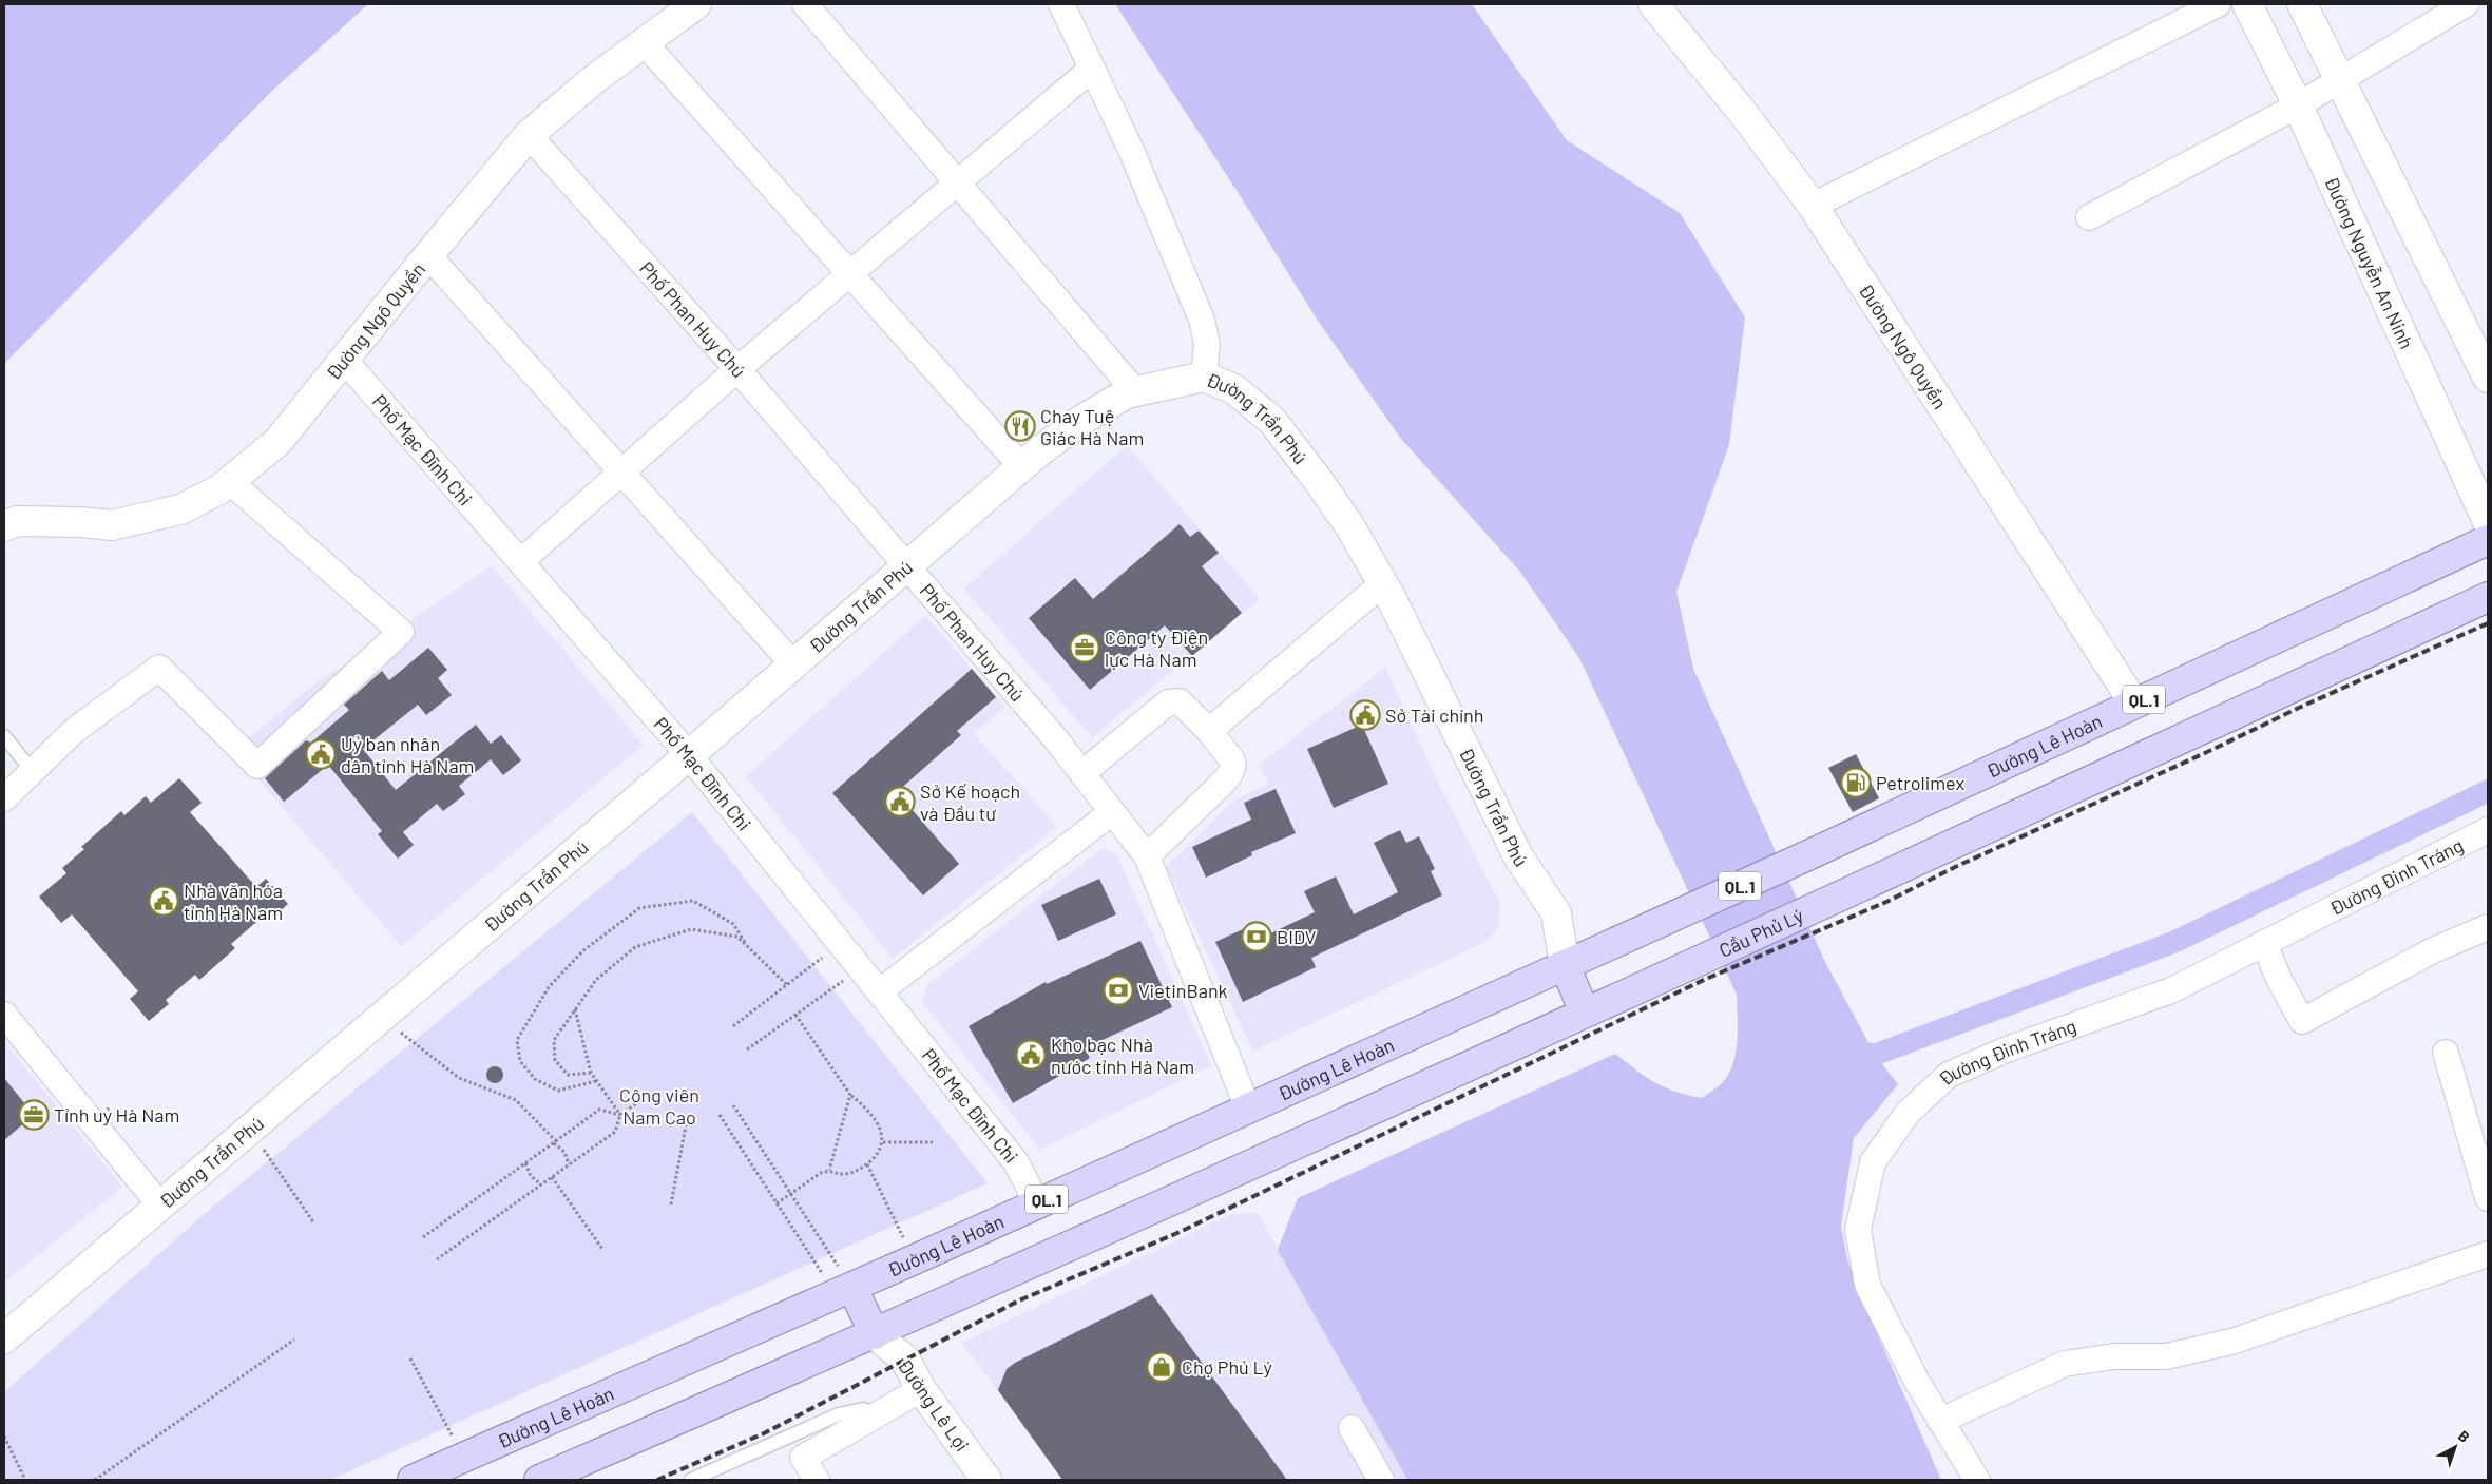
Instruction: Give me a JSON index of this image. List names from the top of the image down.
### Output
{
  "streets": {
    "main road": ["QL.1", "Đường Lê Hoàn", "Cầu Phủ Lý"],
    "street": [
      "Đường Nguyễn An Ninh",
      "Phố Phan Huy Chú",
      "Đường Ngô Quyền",
      "Đường Trần Phú",
      "Phố Mạc Đĩnh Chi",
      "Đường Đinh Tráng",
      "Đường Lê Lợi"
    ]
  },
  "crossings": [
    ["Phố Phan Huy Chú", "Đường Ngô Quyền"],
    ["Phố Phan Huy Chú", "Đường Trần Phú"],
    ["Phố Phan Huy Chú", "Đường Lê Hoàn"],
    ["Đường Ngô Quyền", "Phố Mạc Đĩnh Chi"],
    ["Đường Ngô Quyền", "Đường Lê Hoàn"],
    ["Đường Trần Phú", "Phố Mạc Đĩnh Chi"],
    ["Đường Trần Phú", "Đường Lê Hoàn"],
    ["Phố Mạc Đĩnh Chi", "Đường Lê Hoàn"]
  ],
  "parks": ["Công viên Nam Cao"],
  "places": {
    "restaurant": ["Chay Tuệ Giác Hà Nam"],
    "office": ["Công ty Điện lực Hà Nam", "Tỉnh uỷ Hà Nam"],
    "public building": [
      "Sở Tài chính",
      "Uỷ ban nhân dân tỉnh Hà Nam",
      "Sở Kế hoạch và Đầu tư",
      "Nhà văn hóa tỉnh Hà Nam",
      "Kho bạc Nhà nước tỉnh Hà Nam"
    ],
    "fuel station": ["Petrolimex"],
    "bank": ["BIDV", "VietinBank"],
    "shop": ["Chợ Phủ Lý"]
  },
  "north": "top right"
}
